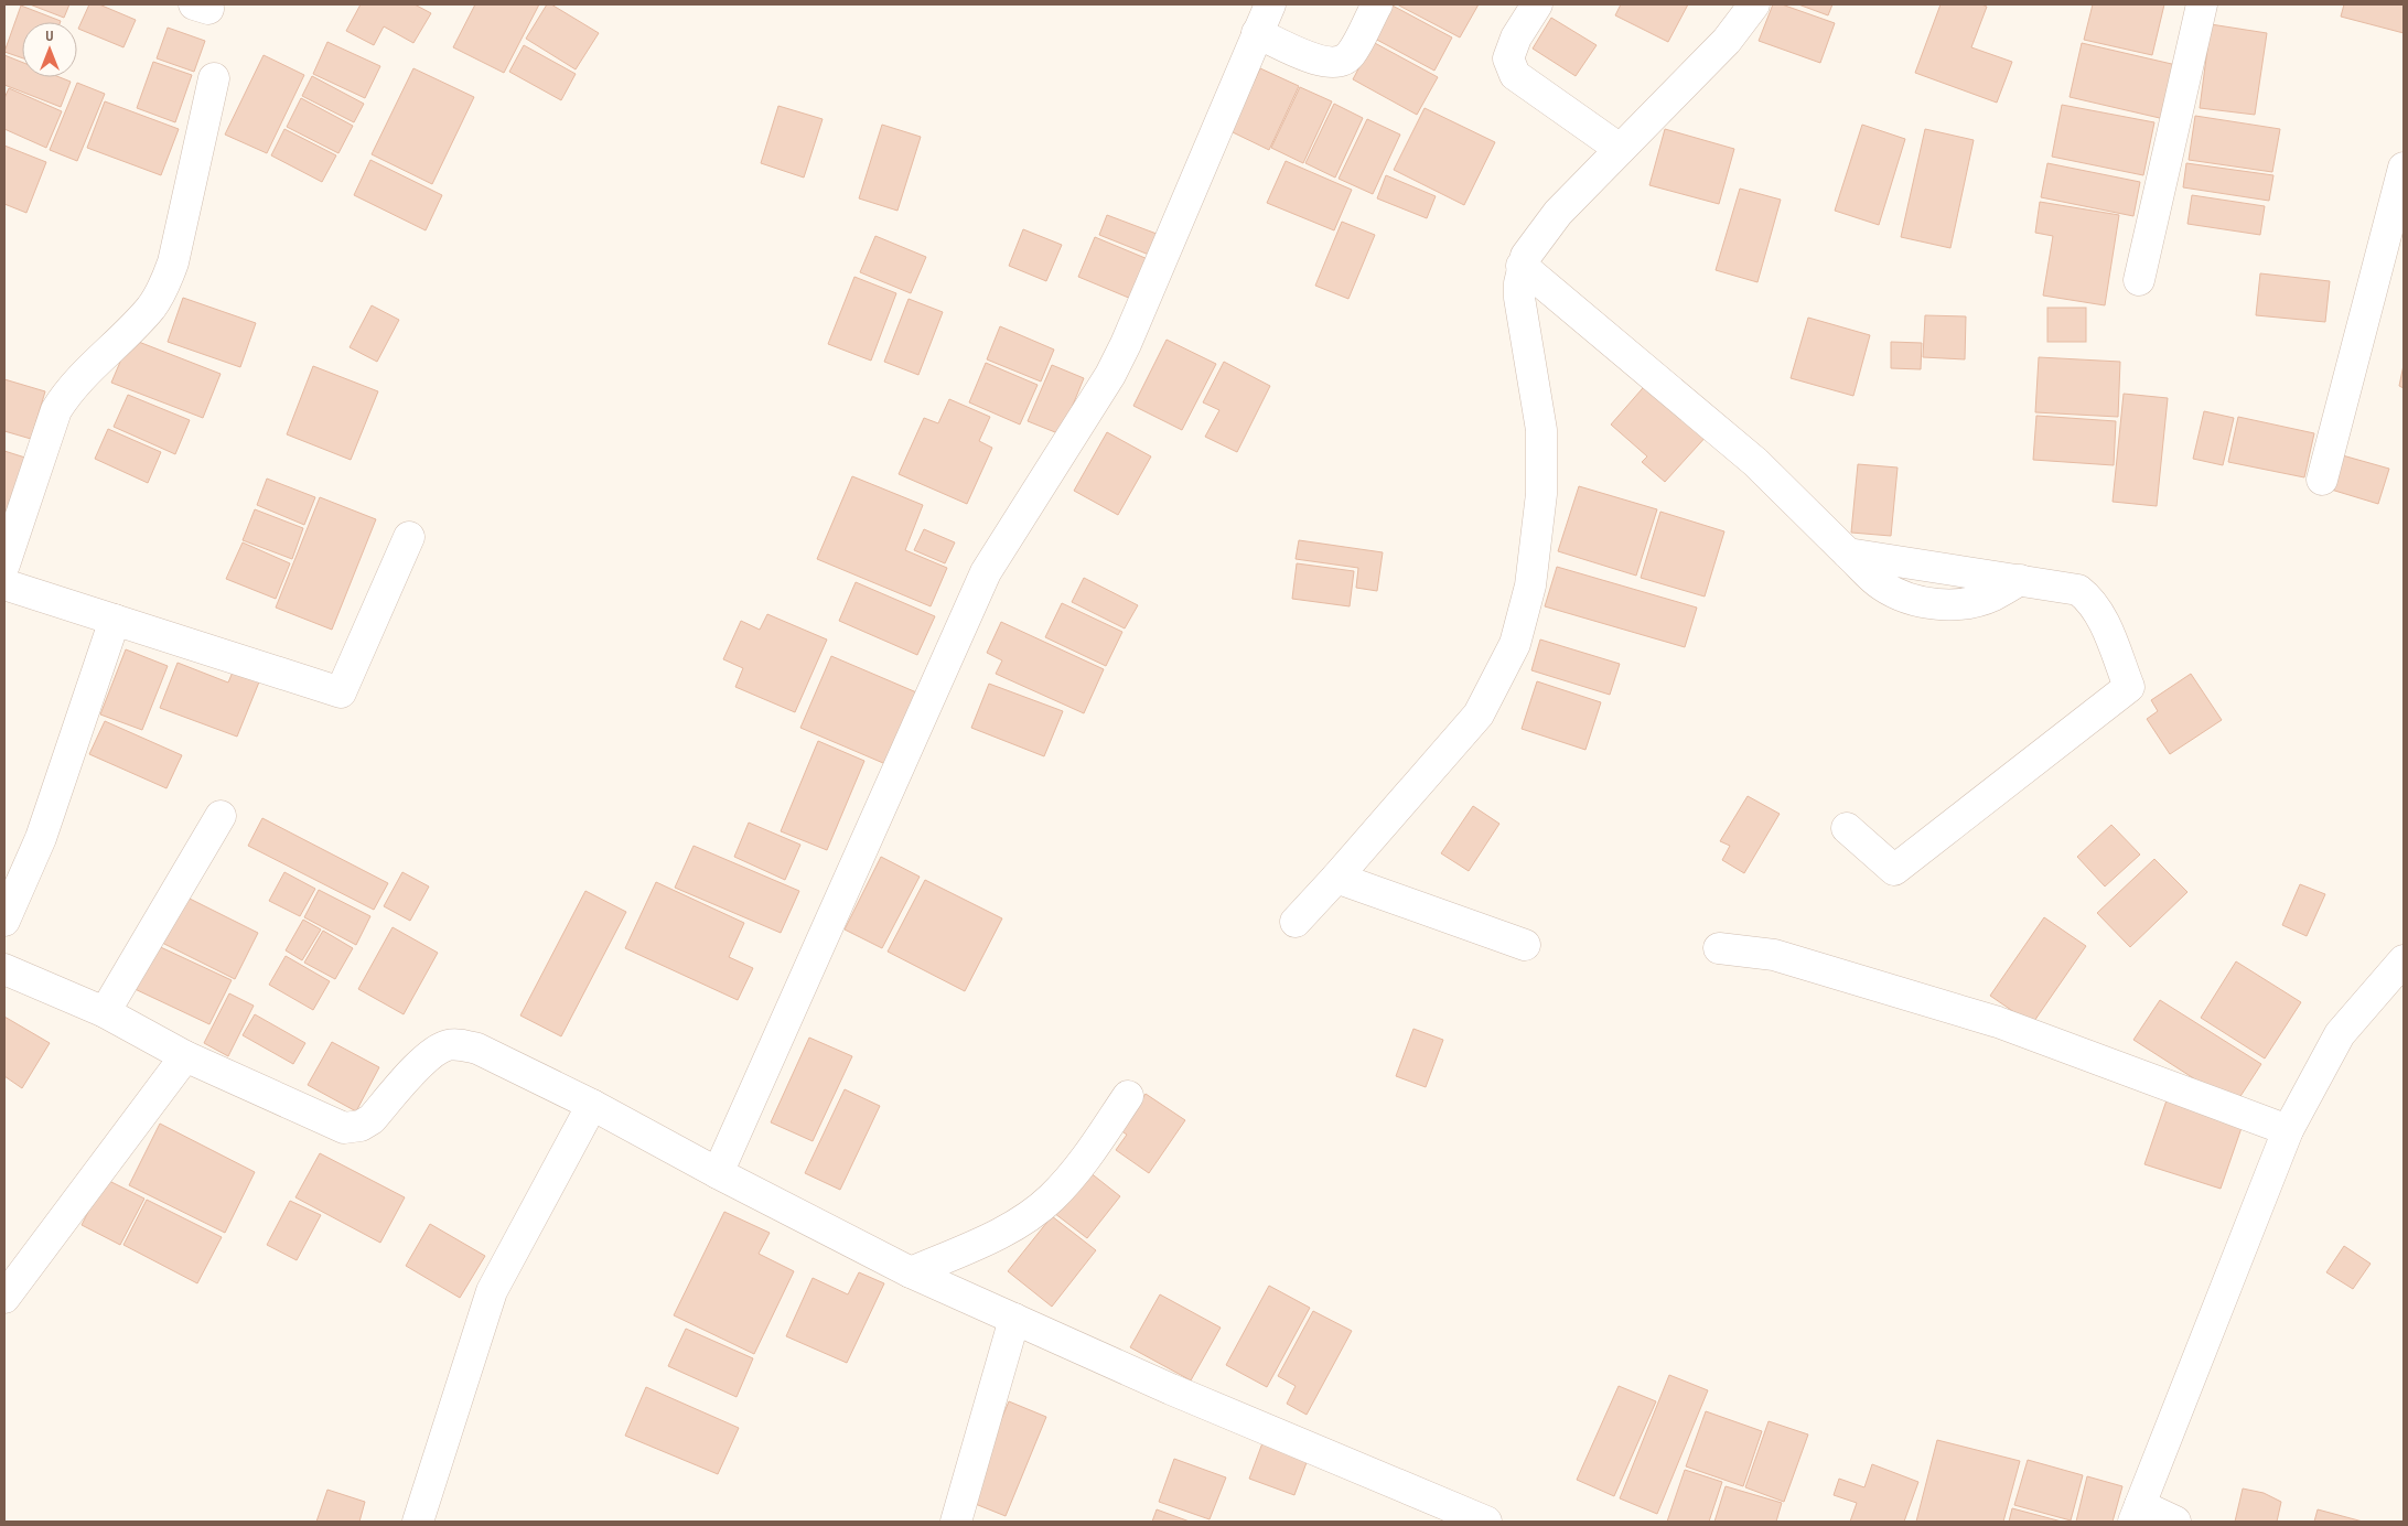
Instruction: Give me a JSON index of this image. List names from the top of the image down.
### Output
{
  "north": "top"
}
